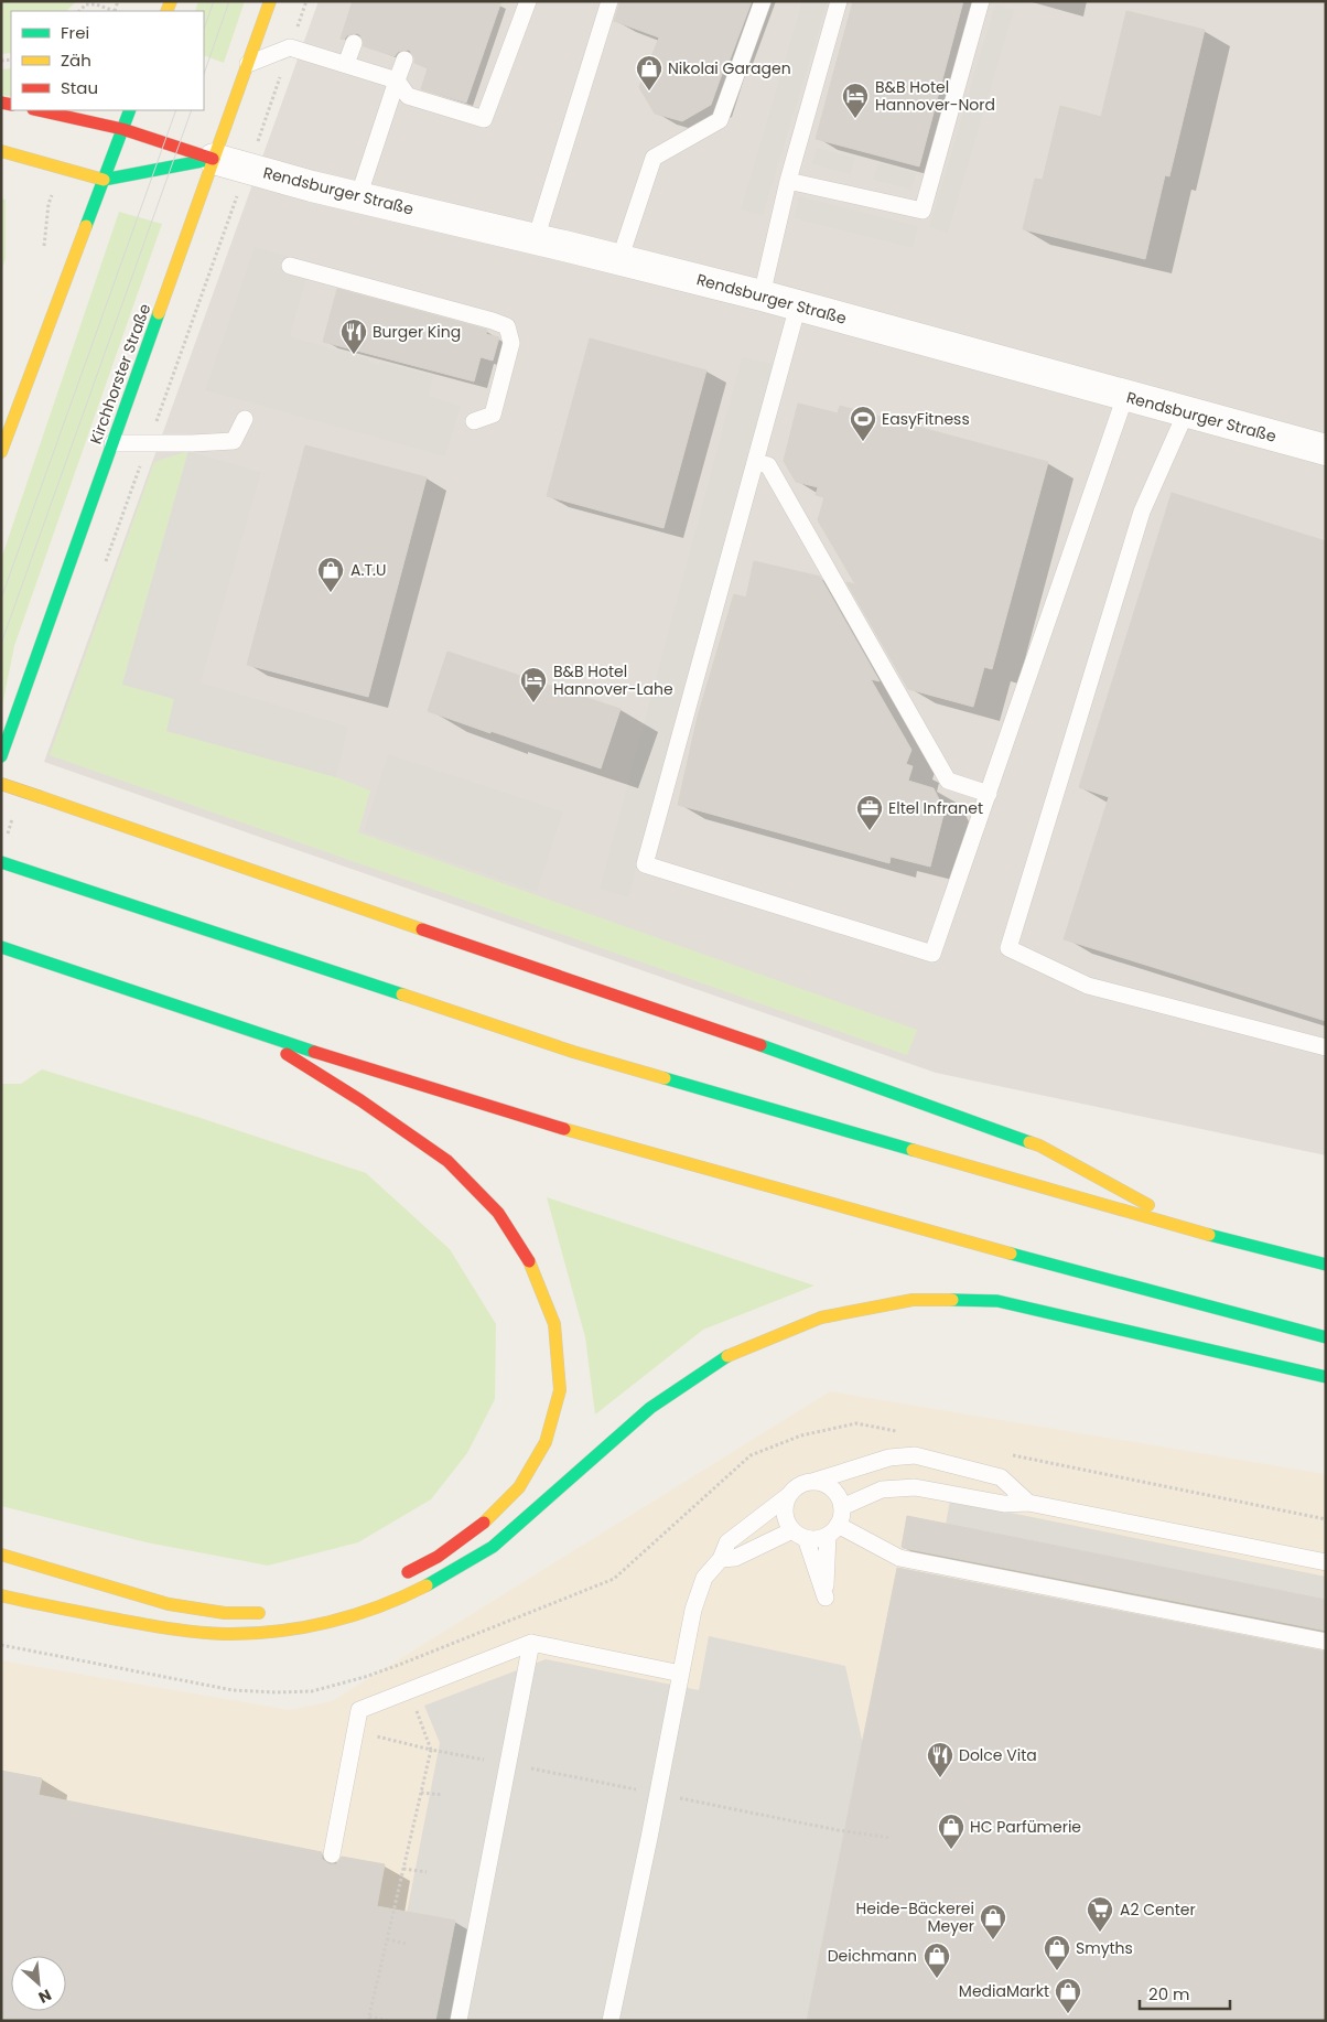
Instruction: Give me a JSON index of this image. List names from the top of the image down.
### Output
{
  "streets": {
    "main road": ["Kirchhorster Straße"],
    "street": ["Rendsburger Straße"]
  },
  "crossings": [
    ["Rendsburger Straße", "Kirchhorster Straße"]
  ],
  "places": {
    "shop": [
      "Nikolai Garagen",
      "A.T.U",
      "HC Parfümerie",
      "Heide-Bäckerei Meyer",
      "Smyths",
      "Deichmann",
      "MediaMarkt"
    ],
    "hotel": ["B&B Hotel Hannover-Nord", "B&B Hotel Hannover-Lahe"],
    "restaurant": ["Burger King", "Dolce Vita"],
    "sports": ["EasyFitness"],
    "office": ["Eltel Infranet"],
    "supermarket": ["A2 Center"]
  },
  "legend": ["Frei", "Zäh", "Stau"],
  "scale_bar": "20 m",
  "north": "bottom right"
}
